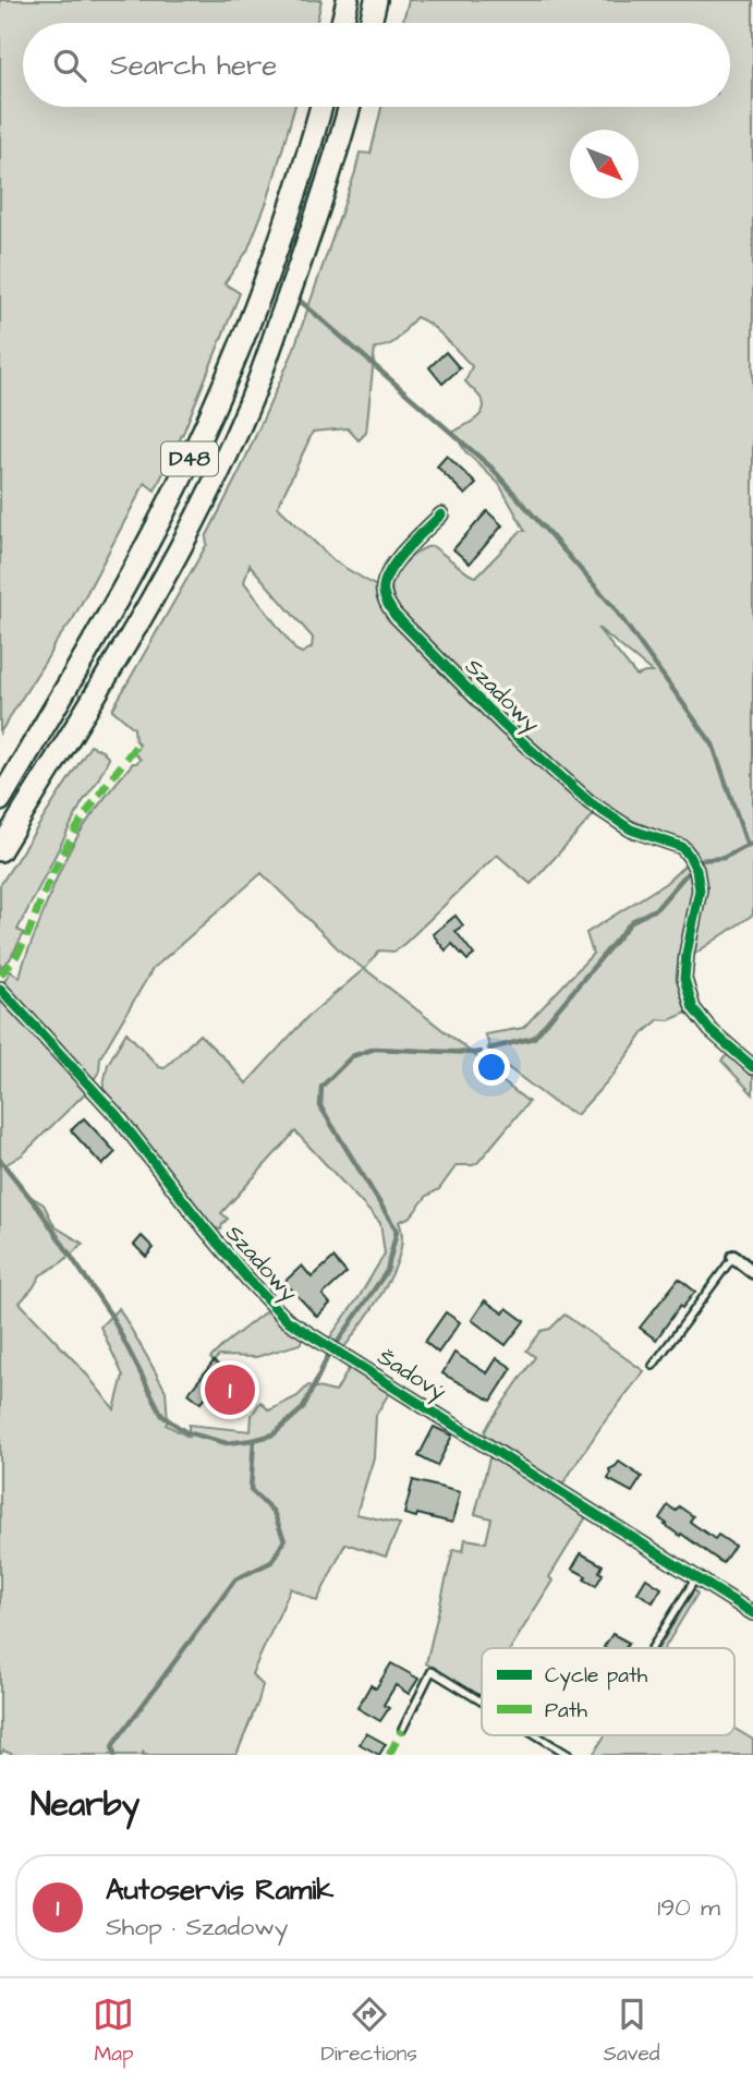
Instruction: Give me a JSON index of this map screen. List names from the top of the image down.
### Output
{
  "streets": {
    "highway": ["D48"],
    "street": ["Szadowy", "Šadový"]
  },
  "crossings": [
    ["Szadowy", "Šadový"]
  ],
  "legend": ["Cycle path", "Path"],
  "north": "bottom right",
  "page": {
    "search": "Search here",
    "pins": "1",
    "heading": "Nearby",
    "list": [
      {
        "mark": "1",
        "name": "Autoservis Ramik",
        "note": "Shop · Szadowy",
        "value": "190 m"
      }
    ],
    "nav": ["Map", "Directions", "Saved"]
  }
}
